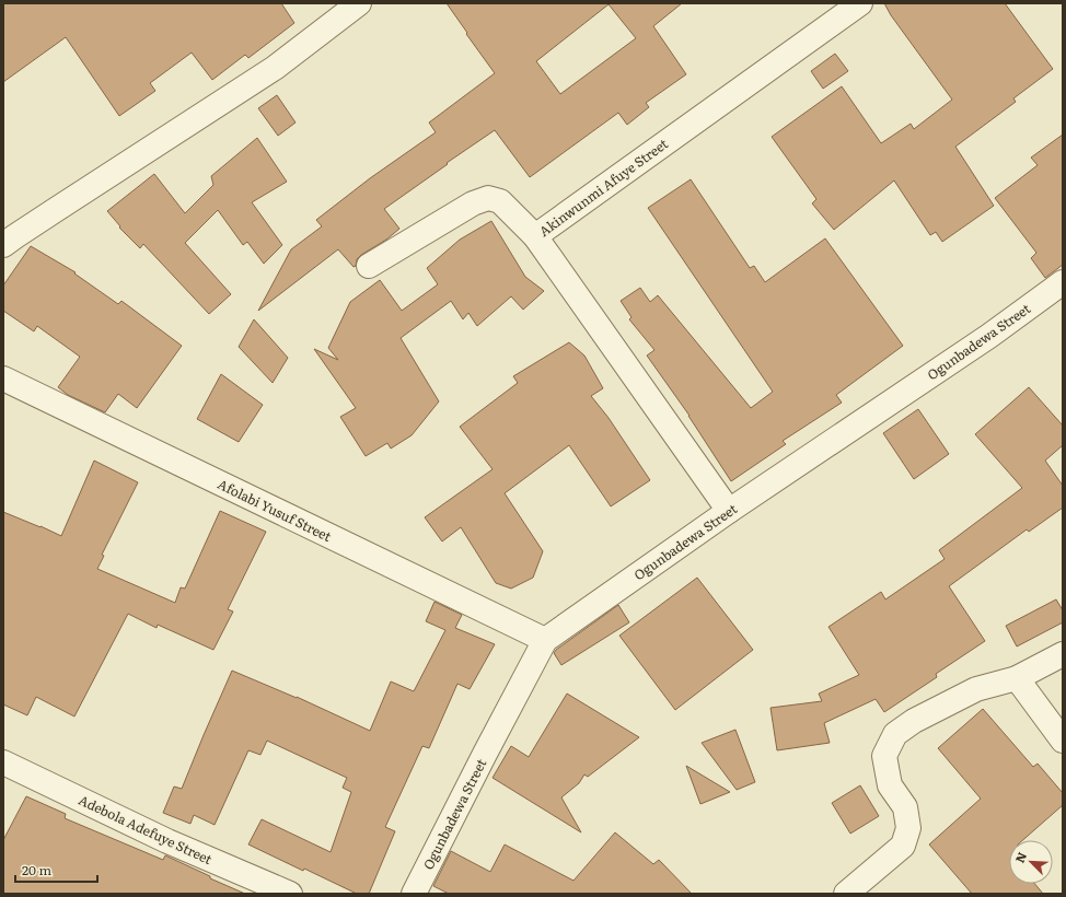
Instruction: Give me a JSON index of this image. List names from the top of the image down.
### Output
{
  "streets": {
    "street": [
      "Akinwunmi Afuye Street",
      "Ogunbadewa Street",
      "Afolabi Yusuf Street",
      "Adebola Adefuye Street"
    ]
  },
  "crossings": [
    ["Akinwunmi Afuye Street", "Ogunbadewa Street"],
    ["Ogunbadewa Street", "Afolabi Yusuf Street"]
  ],
  "scale_bar": "20 m",
  "north": "top left"
}
